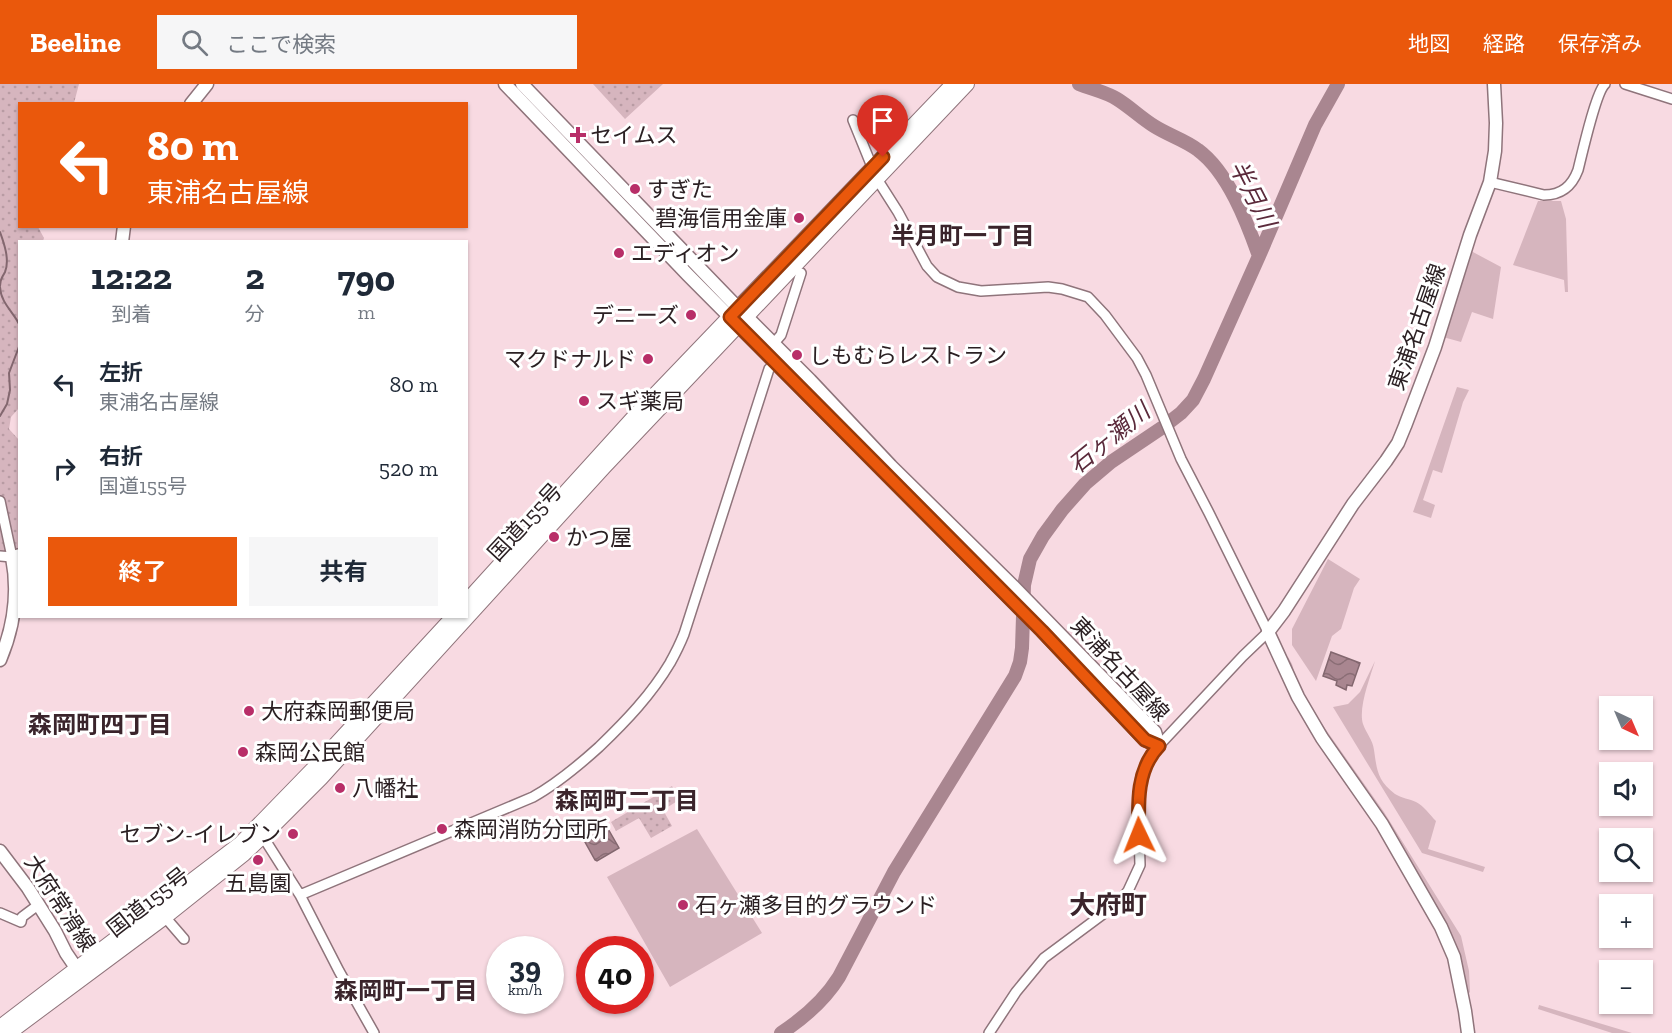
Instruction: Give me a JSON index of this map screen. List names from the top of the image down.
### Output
{
  "streets": {
    "highway": ["国道155号"],
    "main road": ["東浦名古屋線", "大府常滑線"]
  },
  "crossings": [
    ["東浦名古屋線", "国道155号"],
    ["国道155号", "大府常滑線"]
  ],
  "districts": [
    "半月町一丁目",
    "森岡町四丁目",
    "森岡町二丁目",
    "大府町",
    "森岡町一丁目"
  ],
  "water": ["半月川", "石ヶ瀬川"],
  "places": {
    "health": ["セイムス"],
    "other": [
      "すぎた",
      "碧海信用金庫",
      "エディオン",
      "デニーズ",
      "しもむらレストラン",
      "マクドナルド",
      "スギ薬局",
      "かつ屋",
      "大府森岡郵便局",
      "森岡公民館",
      "八幡社",
      "森岡消防分団所",
      "セブン-イレブン",
      "五島園",
      "石ヶ瀬多目的グラウンド"
    ]
  },
  "north": "bottom right",
  "page": {
    "header": "Beeline",
    "search": "ここで検索",
    "nav": ["地図", "経路", "保存済み"],
    "turn": ["80 m", "東浦名古屋線"],
    "eta": [
      "12:22",
      "到着",
      "2",
      "分",
      "790",
      "m"
    ],
    "list": [
      {
        "name": "左折",
        "note": "東浦名古屋線",
        "value": "80 m"
      },
      {
        "name": "右折",
        "note": "国道155号",
        "value": "520 m"
      }
    ],
    "buttons": ["終了", "共有"],
    "map_buttons": ["+", "−"],
    "speed": "39 km/h",
    "limit": "40"
  }
}
